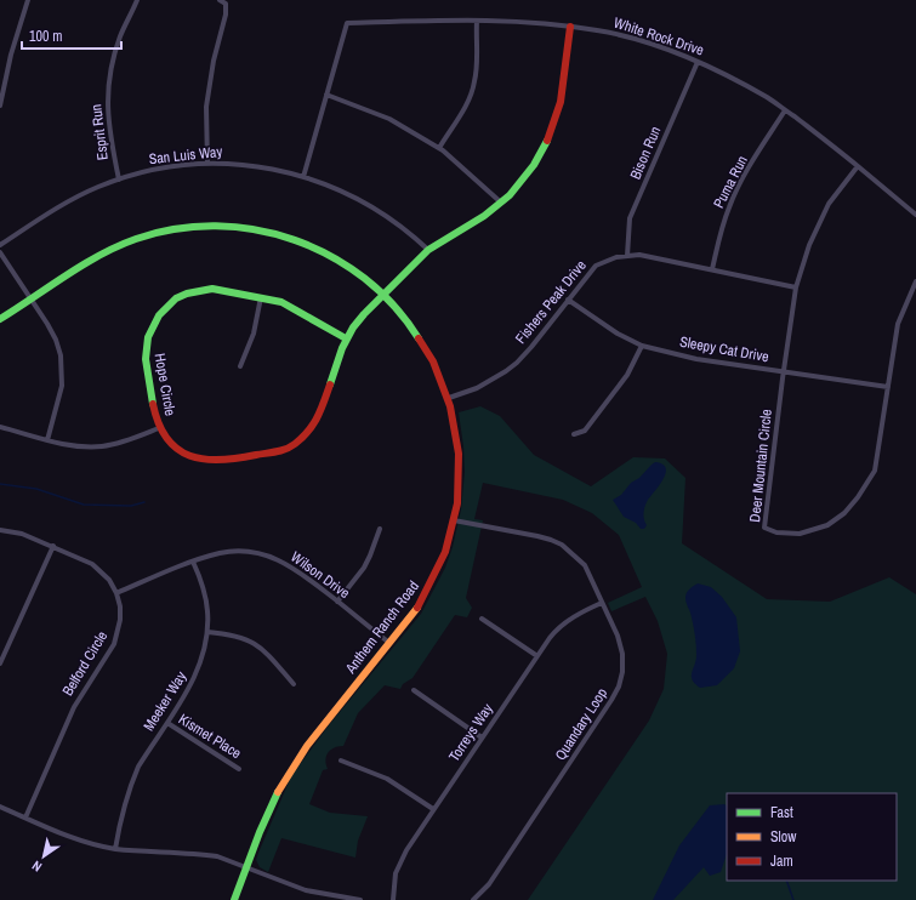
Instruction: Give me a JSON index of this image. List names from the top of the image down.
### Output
{
  "streets": {
    "street": [
      "White Rock Drive",
      "Esprit Run",
      "Bison Run",
      "San Luis Way",
      "Puma Run",
      "Fishers Peak Drive",
      "Sleepy Cat Drive",
      "Hope Circle",
      "Deer Mountain Circle",
      "Wilson Drive",
      "Anthem Ranch Road",
      "Belford Circle",
      "Meeker Way",
      "Quandary Loop",
      "Torreys Way",
      "Kismet Place"
    ]
  },
  "crossings": [
    ["White Rock Drive", "Bison Run"],
    ["White Rock Drive", "San Luis Way"],
    ["White Rock Drive", "Puma Run"],
    ["White Rock Drive", "Hope Circle"],
    ["White Rock Drive", "Deer Mountain Circle"],
    ["Esprit Run", "San Luis Way"],
    ["Bison Run", "Fishers Peak Drive"],
    ["San Luis Way", "Hope Circle"],
    ["Puma Run", "Fishers Peak Drive"],
    ["Fishers Peak Drive", "Sleepy Cat Drive"],
    ["Fishers Peak Drive", "Deer Mountain Circle"],
    ["Fishers Peak Drive", "Anthem Ranch Road"],
    ["Sleepy Cat Drive", "Deer Mountain Circle"],
    ["Hope Circle", "Anthem Ranch Road"],
    ["Wilson Drive", "Anthem Ranch Road"],
    ["Wilson Drive", "Belford Circle"],
    ["Wilson Drive", "Meeker Way"],
    ["Anthem Ranch Road", "Quandary Loop"],
    ["Meeker Way", "Kismet Place"],
    ["Quandary Loop", "Torreys Way"]
  ],
  "legend": ["Fast", "Slow", "Jam"],
  "scale_bar": "100 m",
  "north": "bottom left"
}
